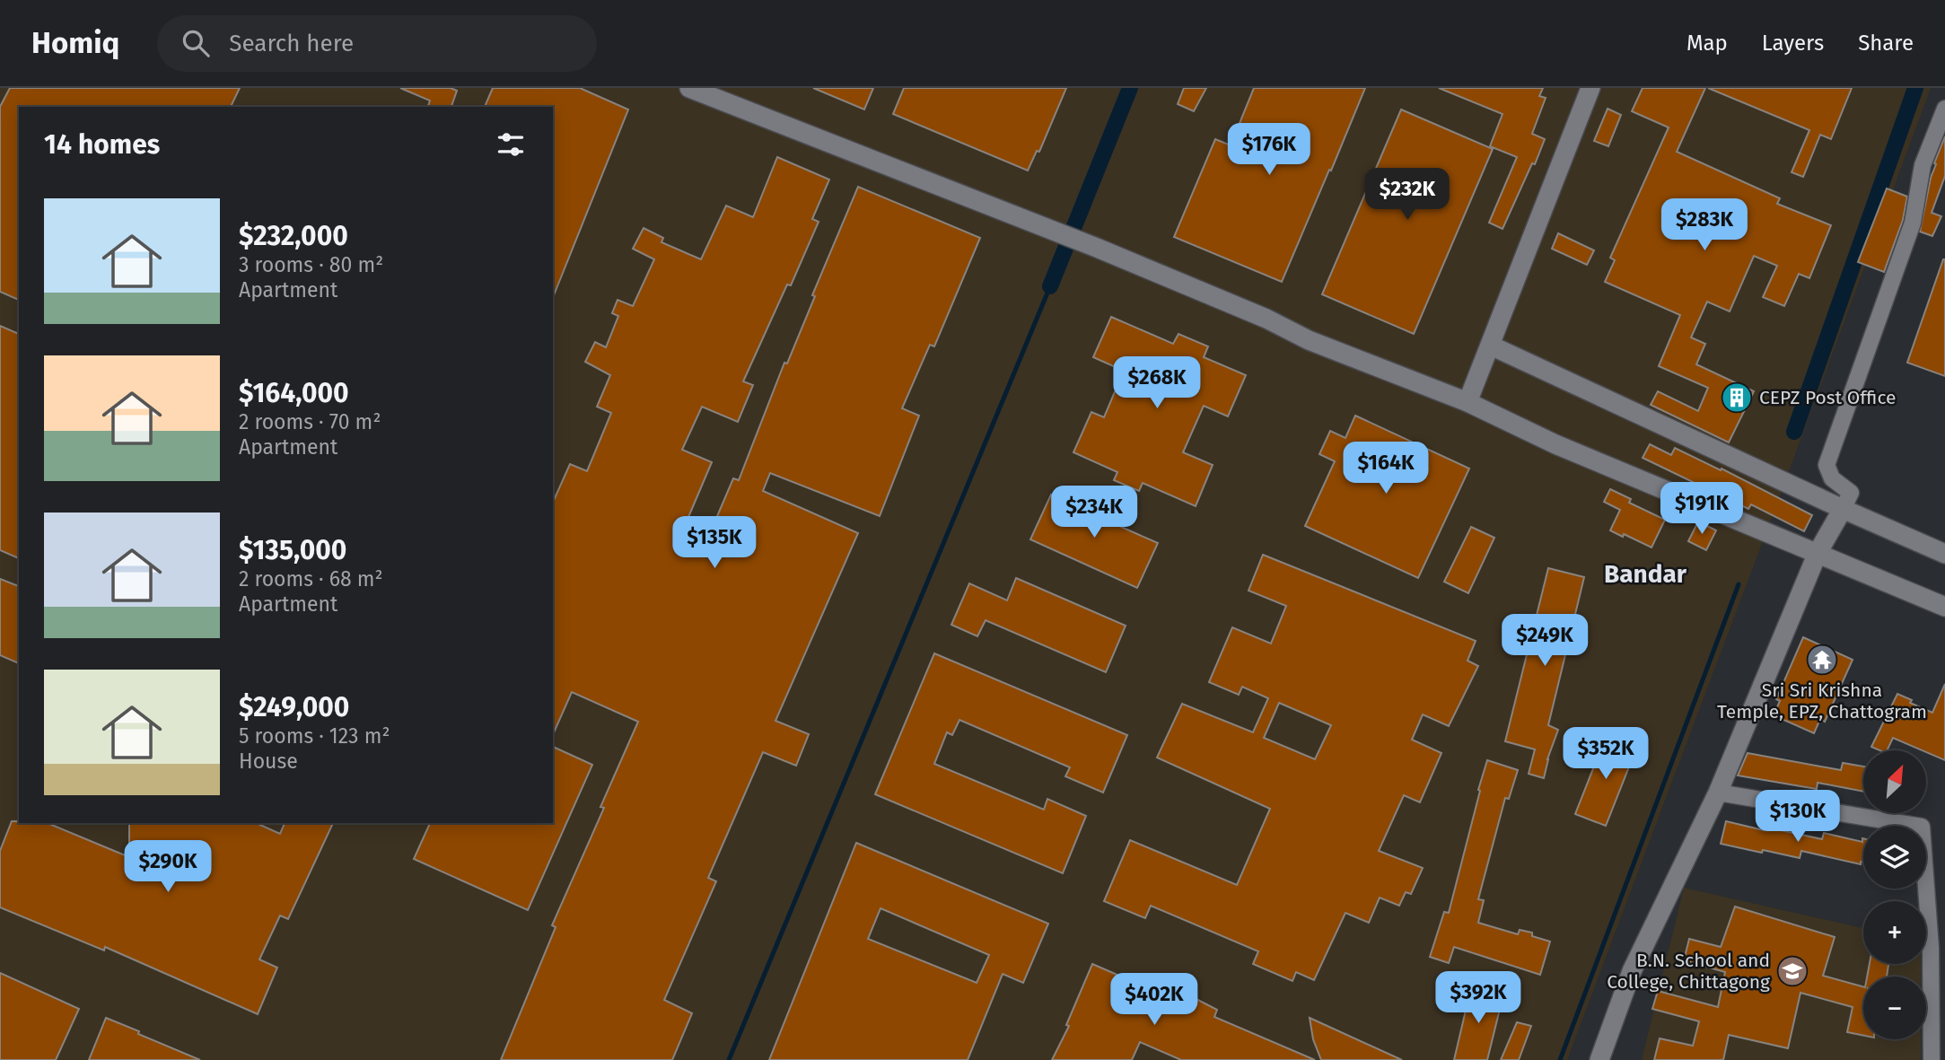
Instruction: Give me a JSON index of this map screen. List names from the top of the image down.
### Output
{
  "districts": ["Bandar"],
  "places": {
    "building": ["CEPZ Post Office"],
    "temple": ["Sri Sri Krishna Temple, EPZ, Chattogram"],
    "school or university": ["B.N. School and College, Chittagong"]
  },
  "north": "top right",
  "page": {
    "header": "Homiq",
    "search": "Search here",
    "nav": ["Map", "Layers", "Share"],
    "heading": "14 homes",
    "price": [
      "$176K",
      "$232K",
      "$283K",
      "$268K",
      "$164K",
      "$191K",
      "$234K",
      "$135K",
      "$249K",
      "$352K",
      "$130K",
      "$290K",
      "$392K",
      "$402K"
    ],
    "list": [
      {
        "name": "$232,000",
        "note": "3 rooms · 80 m² · Apartment"
      },
      {
        "name": "$164,000",
        "note": "2 rooms · 70 m² · Apartment"
      },
      {
        "name": "$135,000",
        "note": "2 rooms · 68 m² · Apartment"
      },
      {
        "name": "$249,000",
        "note": "5 rooms · 123 m² · House"
      }
    ],
    "map_buttons": ["+", "−"]
  }
}
